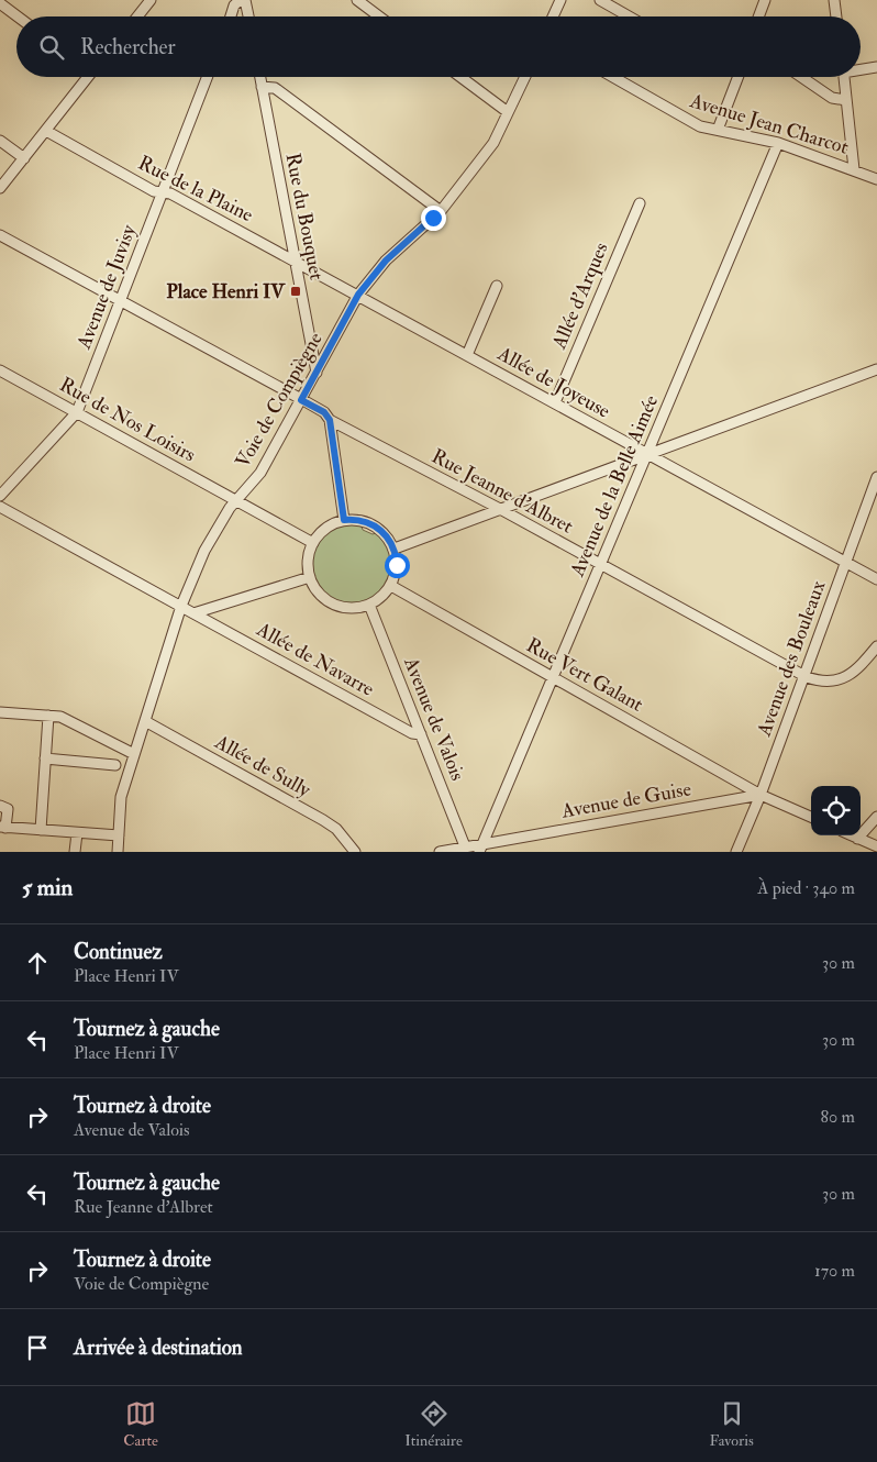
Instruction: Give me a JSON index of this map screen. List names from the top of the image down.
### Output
{
  "streets": {
    "street": [
      "Avenue Jean Charcot",
      "Rue de la Plaine",
      "Rue du Bouquet",
      "Avenue de Juvisy",
      "Allée d'Arques",
      "Allée de Joyeuse",
      "Voie de Compiègne",
      "Rue de Nos Loisirs",
      "Avenue de la Belle Aimée",
      "Rue Jeanne d'Albret",
      "Avenue des Bouleaux",
      "Allée de Navarre",
      "Rue Vert Galant",
      "Avenue de Valois",
      "Allée de Sully",
      "Avenue de Guise"
    ]
  },
  "crossings": [
    ["Avenue Jean Charcot", "Avenue de la Belle Aimée"],
    ["Rue de la Plaine", "Rue du Bouquet"],
    ["Rue de la Plaine", "Avenue de Juvisy"],
    ["Rue de la Plaine", "Allée de Joyeuse"],
    ["Rue de la Plaine", "Voie de Compiègne"],
    ["Rue du Bouquet", "Voie de Compiègne"],
    ["Avenue de Juvisy", "Rue de Nos Loisirs"],
    ["Avenue de Juvisy", "Rue Jeanne d'Albret"],
    ["Allée d'Arques", "Allée de Joyeuse"],
    ["Allée de Joyeuse", "Voie de Compiègne"],
    ["Allée de Joyeuse", "Avenue de la Belle Aimée"],
    ["Allée de Joyeuse", "Avenue des Bouleaux"],
    ["Voie de Compiègne", "Rue de Nos Loisirs"],
    ["Voie de Compiègne", "Rue Jeanne d'Albret"],
    ["Voie de Compiègne", "Allée de Navarre"],
    ["Voie de Compiègne", "Allée de Sully"],
    ["Avenue de la Belle Aimée", "Rue Jeanne d'Albret"],
    ["Avenue de la Belle Aimée", "Rue Vert Galant"],
    ["Avenue de la Belle Aimée", "Avenue de Guise"],
    ["Rue Jeanne d'Albret", "Avenue des Bouleaux"],
    ["Avenue des Bouleaux", "Rue Vert Galant"],
    ["Avenue des Bouleaux", "Avenue de Guise"],
    ["Allée de Navarre", "Avenue de Valois"],
    ["Rue Vert Galant", "Avenue de Valois"],
    ["Rue Vert Galant", "Avenue de Guise"],
    ["Avenue de Valois", "Avenue de Guise"]
  ],
  "places": {
    "transit": ["Place Henri IV"]
  },
  "page": {
    "search": "Rechercher",
    "heading": ["5 min", "À pied · 340 m"],
    "list": [
      ["Continuez", "Place Henri IV", "30 m"],
      ["Tournez à gauche", "Place Henri IV", "30 m"],
      ["Tournez à droite", "Avenue de Valois", "80 m"],
      ["Tournez à gauche", "Rue Jeanne d'Albret", "30 m"],
      ["Tournez à droite", "Voie de Compiègne", "170 m"],
      "Arrivée à destination"
    ],
    "nav": ["Carte", "Itinéraire", "Favoris"]
  }
}
